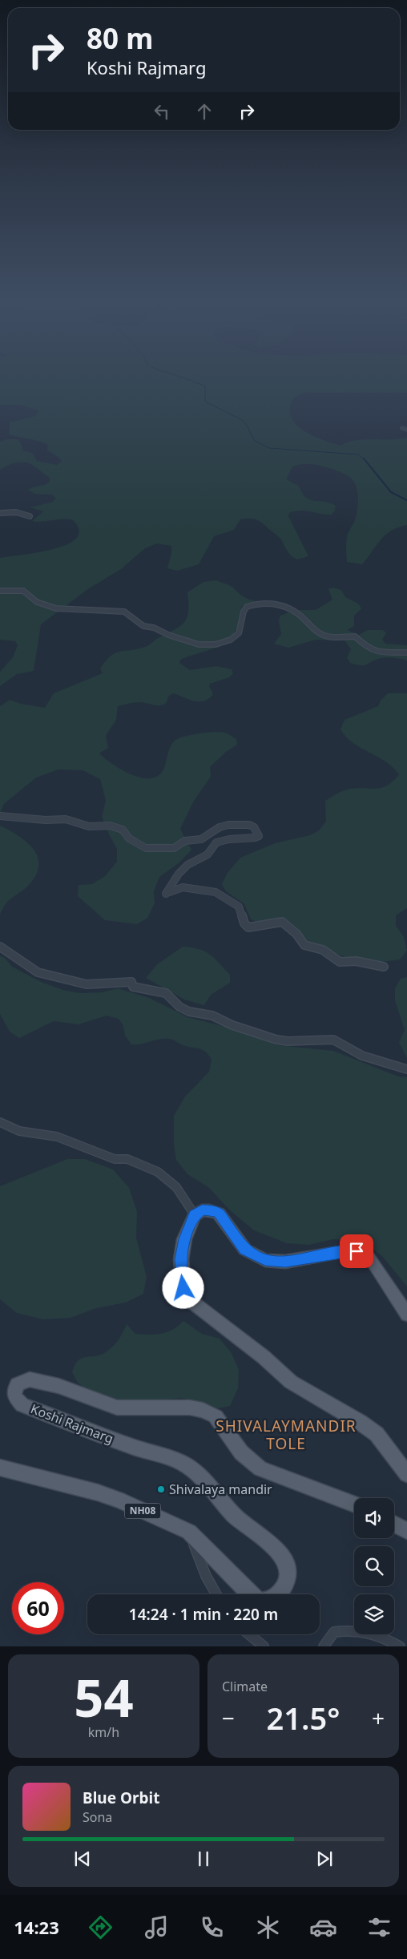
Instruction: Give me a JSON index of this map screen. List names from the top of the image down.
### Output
{
  "streets": {
    "main road": ["Koshi Rajmarg", "NH08"]
  },
  "districts": ["SHIVALAYMANDIR TOLE"],
  "places": ["Shivalaya mandir"],
  "page": {
    "turn": ["80 m", "Koshi Rajmarg"],
    "limit": "60",
    "trip": "14:24 · 1 min · 220 m",
    "tile": [
      ["54", "km/h"],
      "Climate"
    ],
    "heat": ["−", "21.5°", "+"],
    "song": ["Blue Orbit", "Sona"],
    "tabs": "14:23"
  }
}
